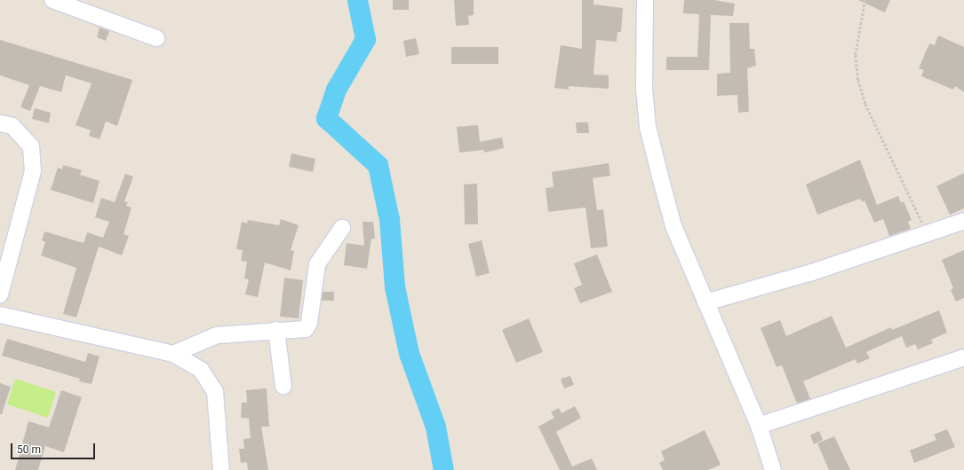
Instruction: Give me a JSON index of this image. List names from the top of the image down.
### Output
{
  "scale_bar": "50 m"
}
